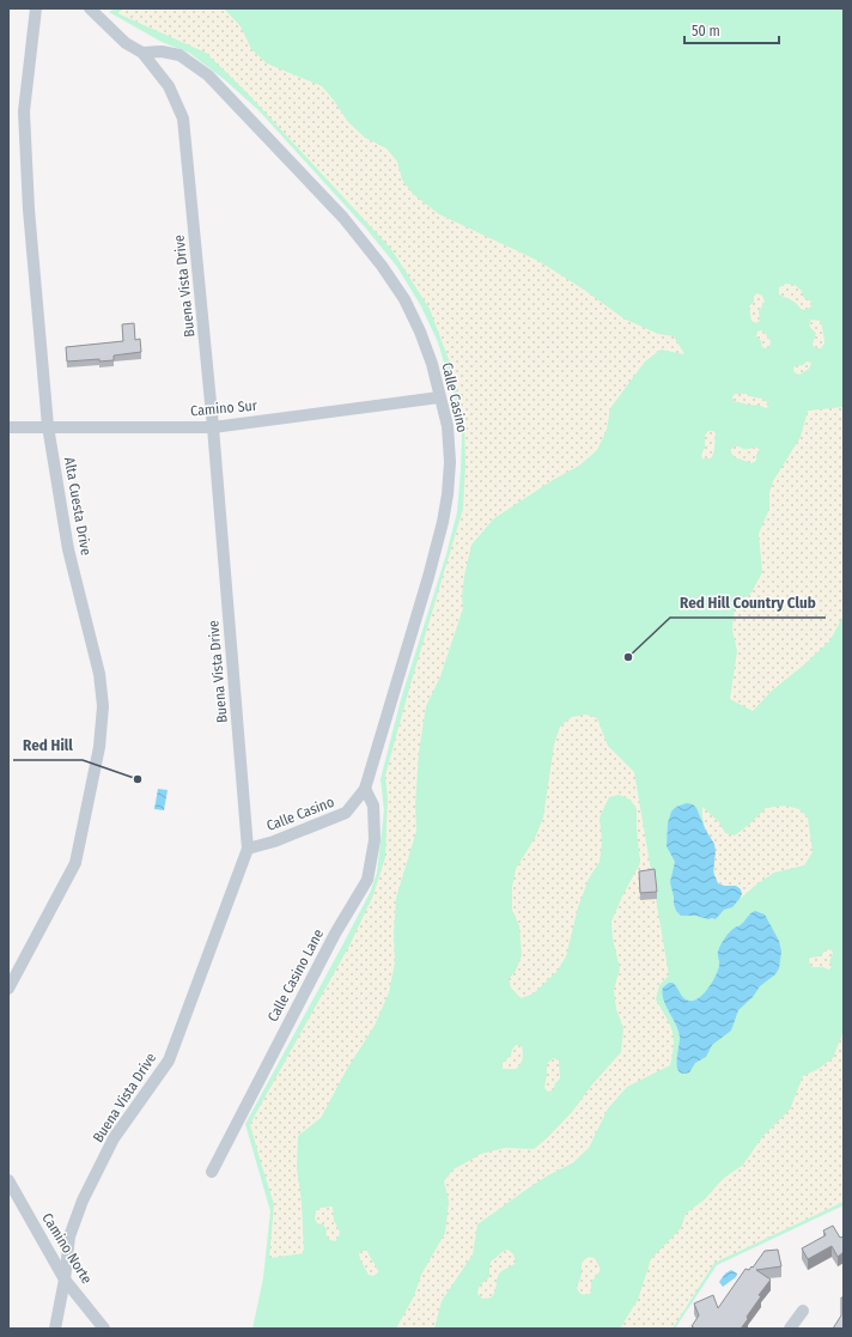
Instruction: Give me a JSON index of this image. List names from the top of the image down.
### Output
{
  "streets": {
    "street": [
      "Buena Vista Drive",
      "Calle Casino",
      "Camino Sur",
      "Alta Cuesta Drive",
      "Calle Casino Lane",
      "Camino Norte"
    ]
  },
  "crossings": [
    ["Buena Vista Drive", "Calle Casino"],
    ["Buena Vista Drive", "Camino Sur"],
    ["Buena Vista Drive", "Camino Norte"],
    ["Calle Casino", "Camino Sur"],
    ["Calle Casino", "Calle Casino Lane"],
    ["Camino Sur", "Alta Cuesta Drive"]
  ],
  "places": ["Red Hill Country Club", "Red Hill"],
  "scale_bar": "50 m"
}
